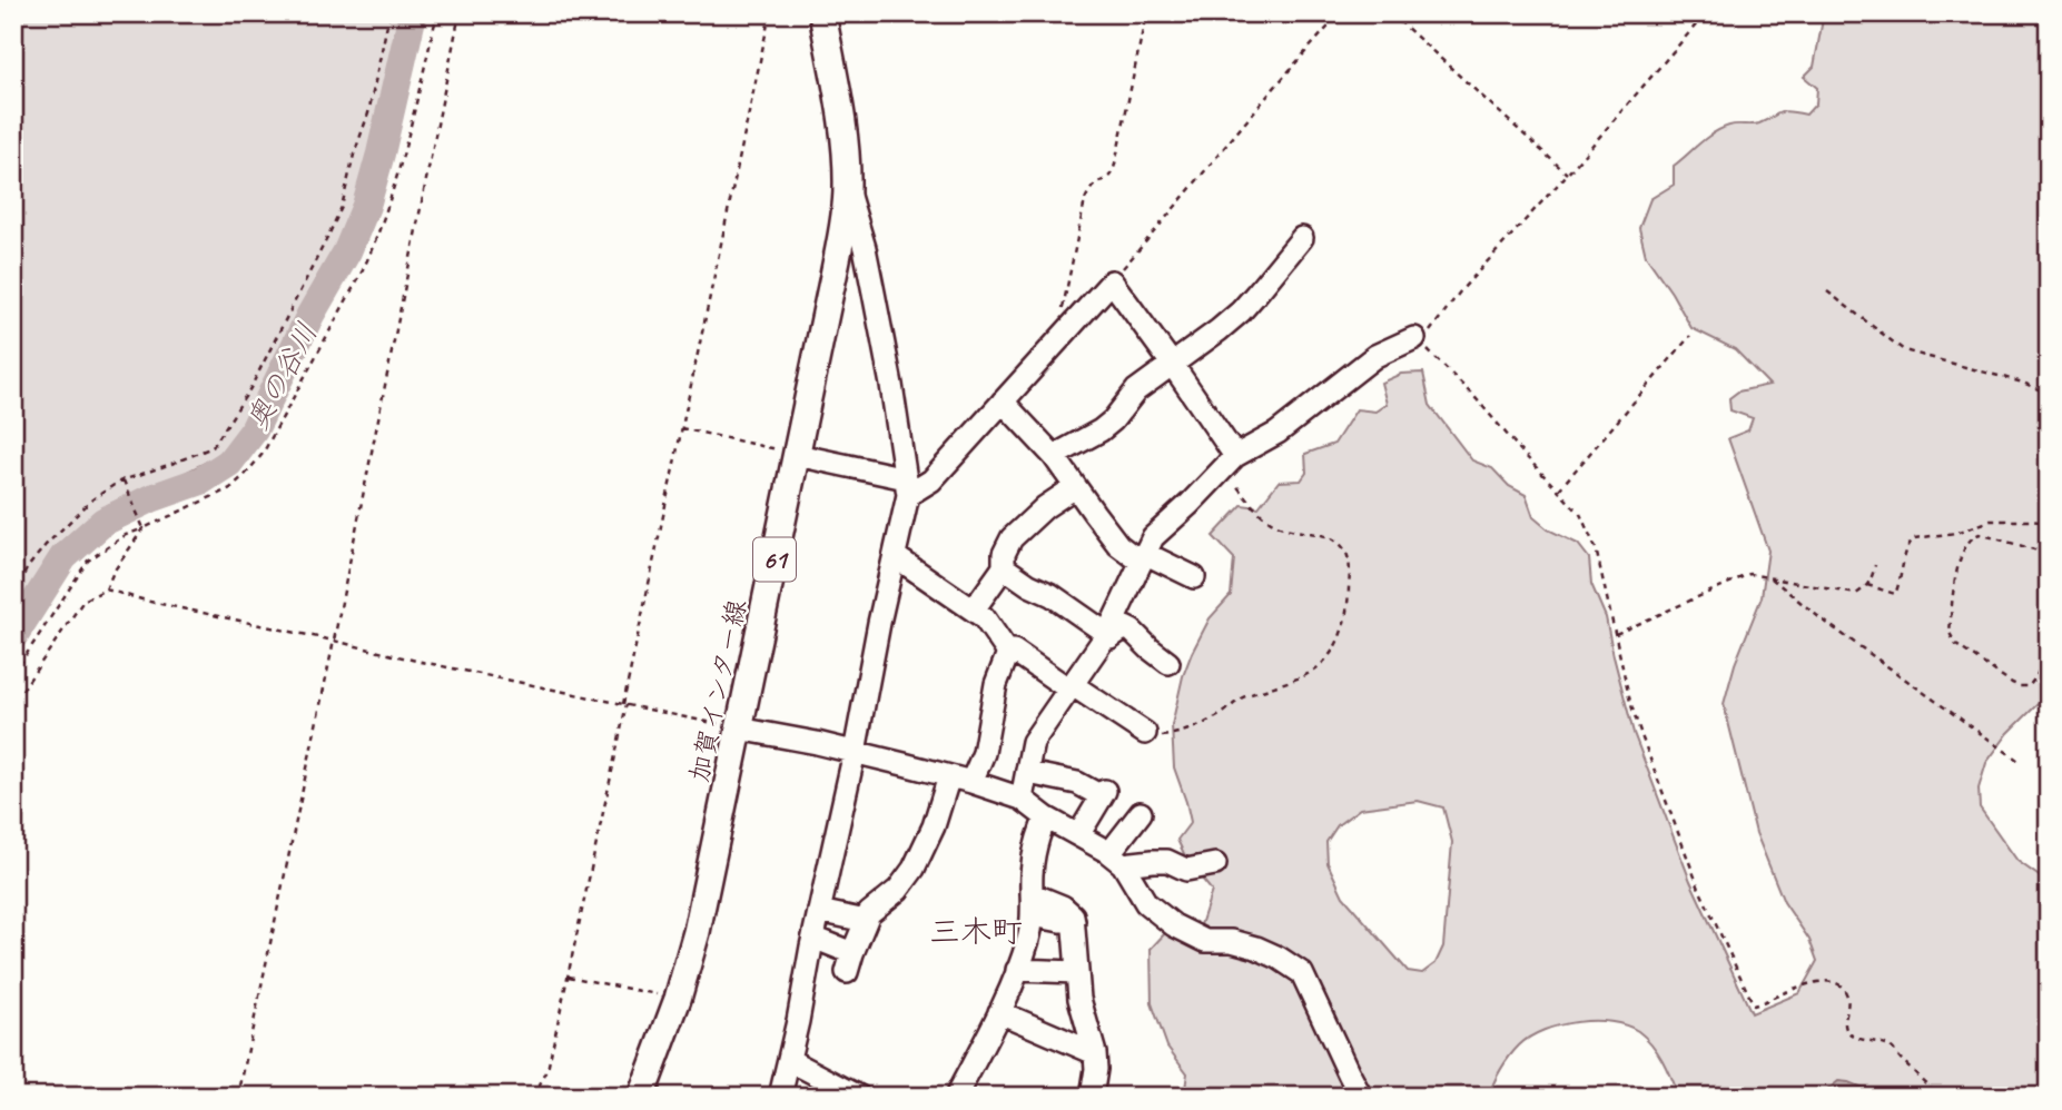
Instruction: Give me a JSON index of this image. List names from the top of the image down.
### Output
{
  "streets": {
    "main road": ["61", "加賀インター線"]
  },
  "districts": ["三木町"],
  "water": ["奥の谷川"]
}
